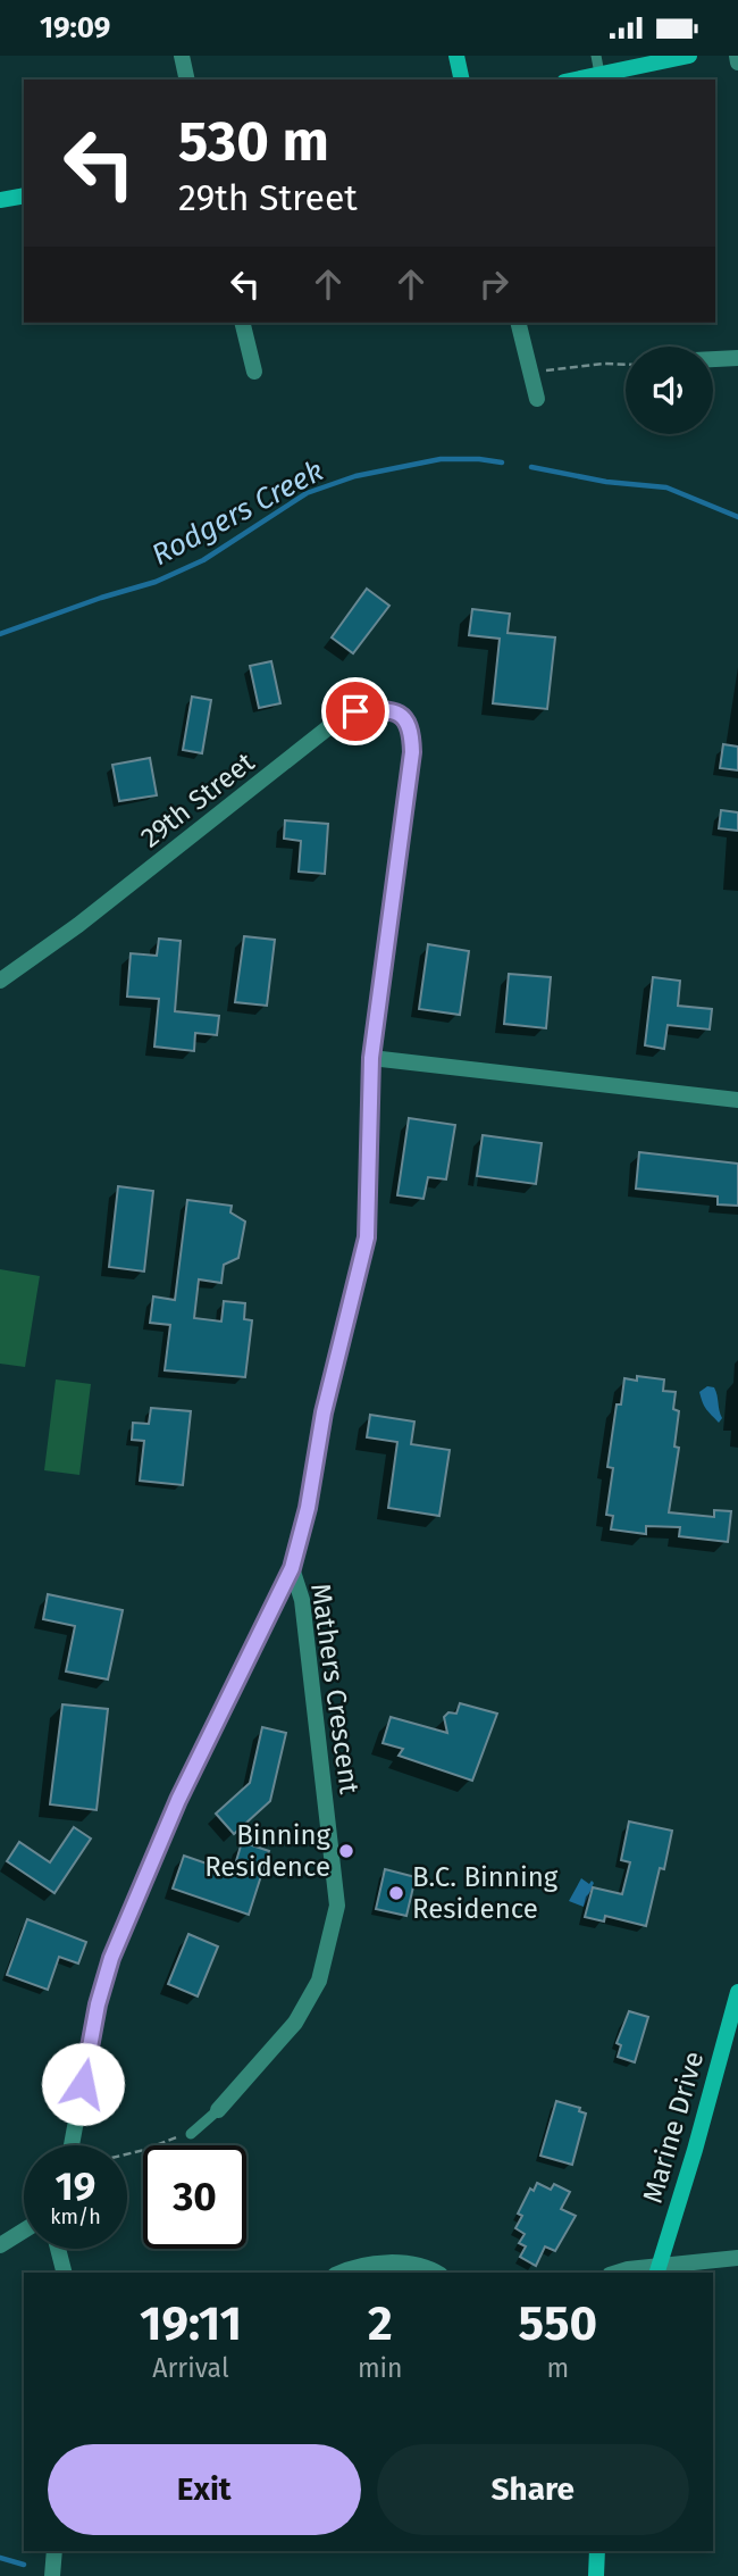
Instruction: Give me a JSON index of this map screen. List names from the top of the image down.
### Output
{
  "streets": {
    "main road": ["Marine Drive"],
    "street": ["29th Street", "Mathers Crescent"]
  },
  "water": ["Rodgers Creek"],
  "places": ["Binning Residence", "B.C. Binning Residence"],
  "page": {
    "status": "19:09",
    "turn": ["530 m", "29th Street"],
    "speed": "19 km/h",
    "limit": "30",
    "eta": [
      "19:11",
      "Arrival",
      "2",
      "min",
      "550",
      "m"
    ],
    "buttons": ["Exit", "Share"]
  }
}
